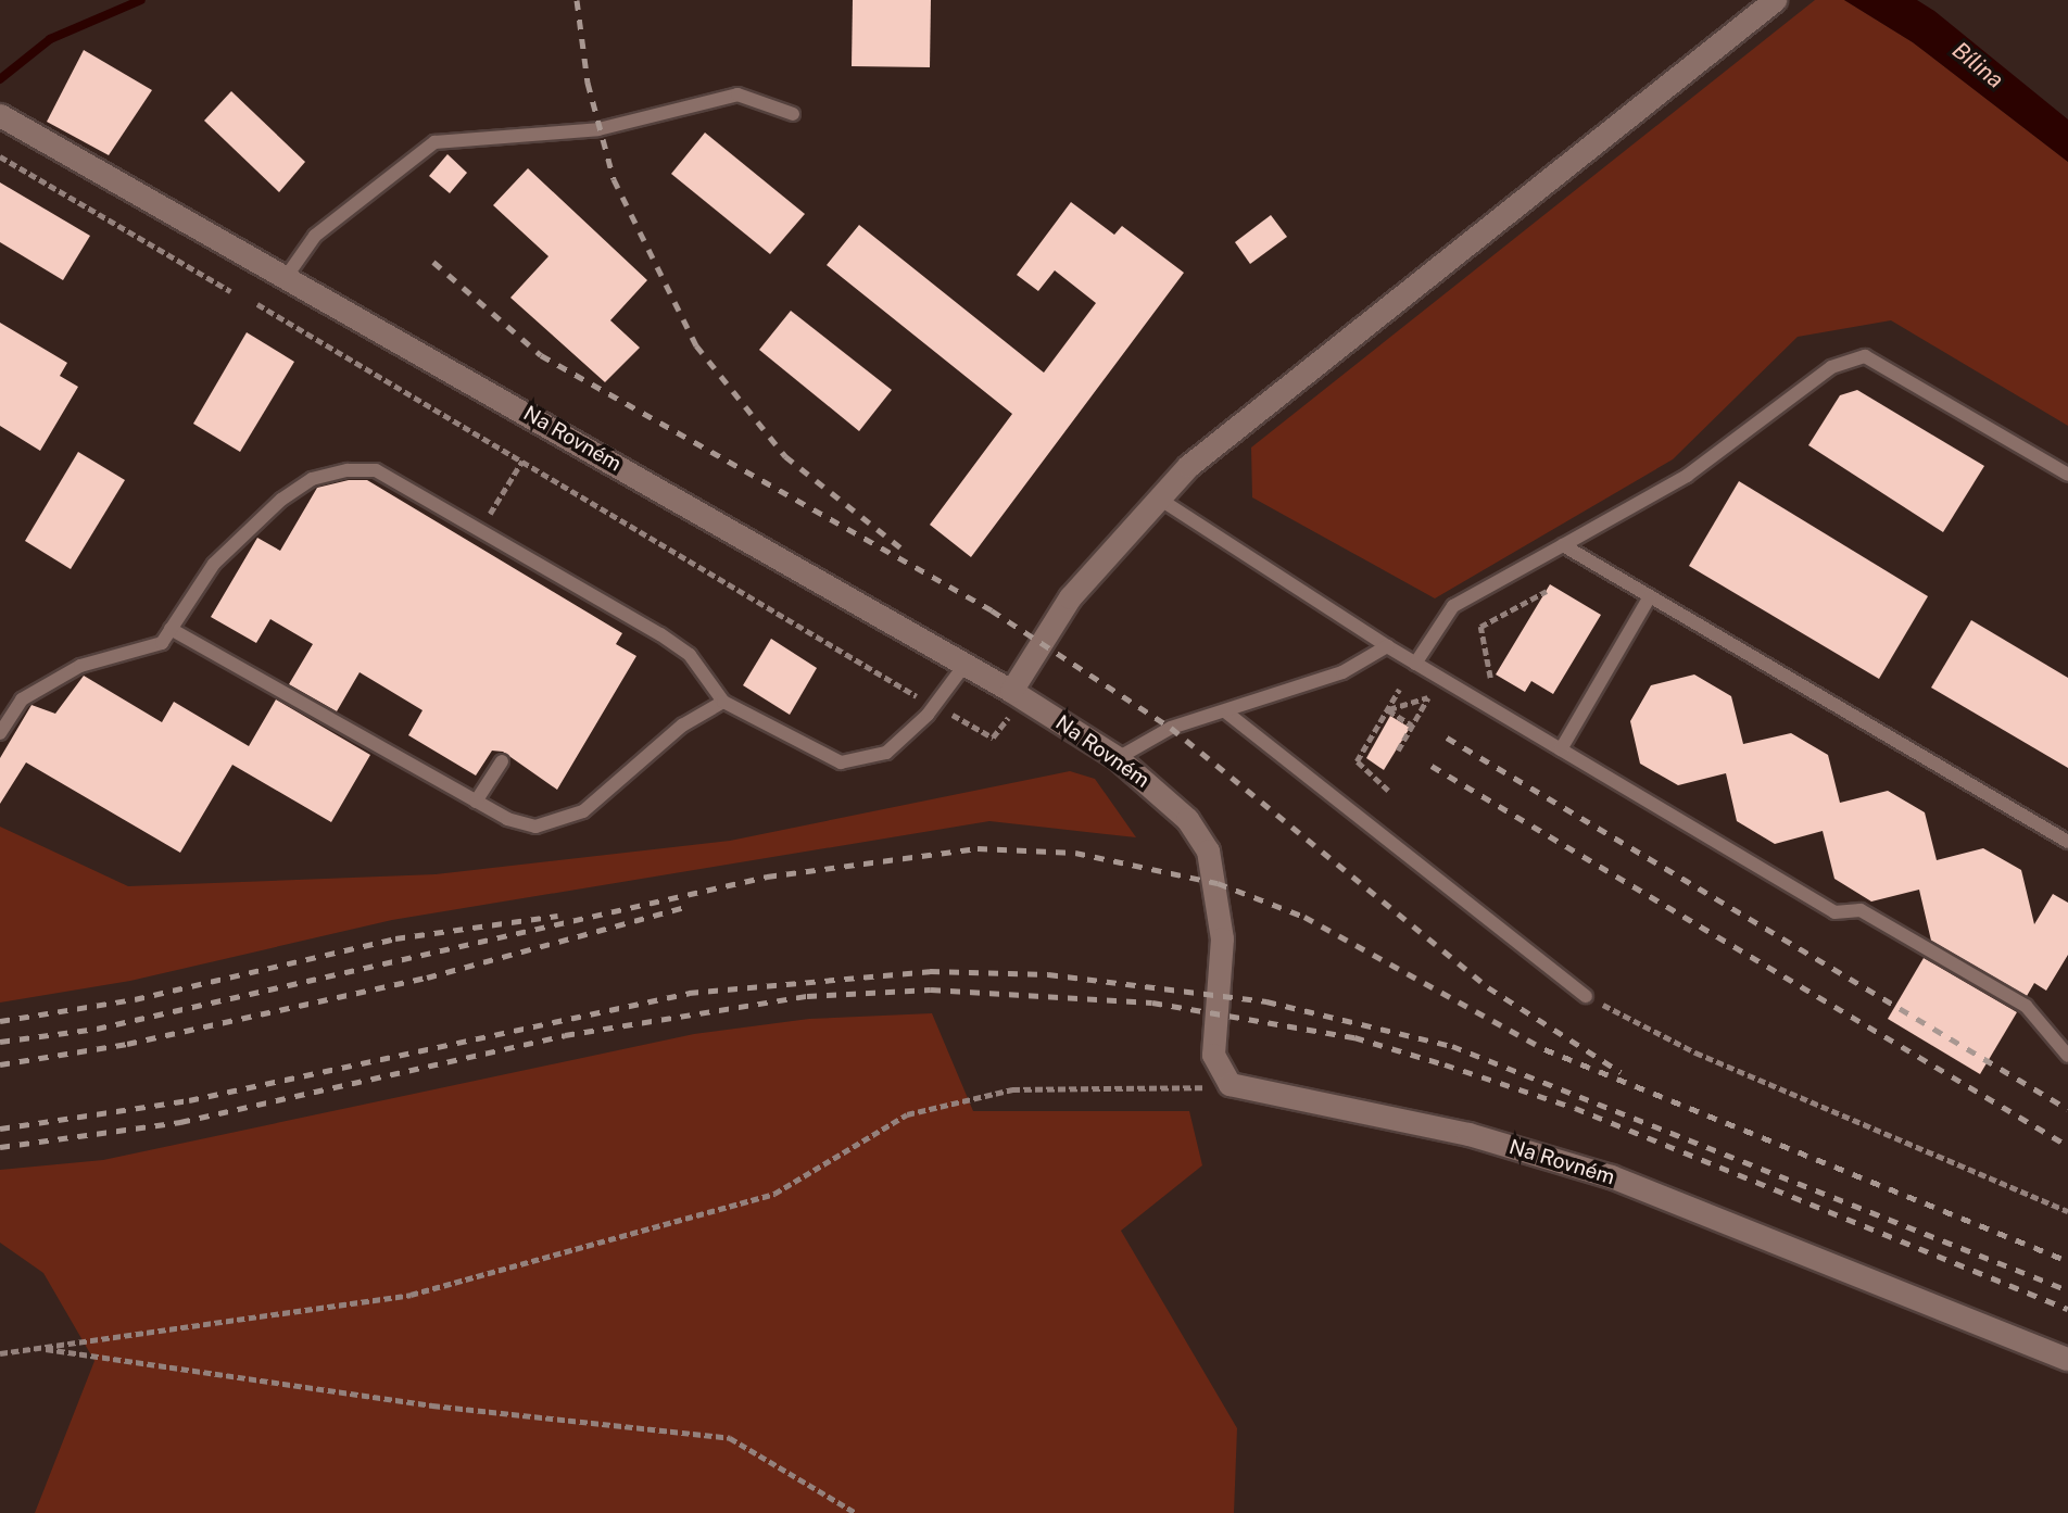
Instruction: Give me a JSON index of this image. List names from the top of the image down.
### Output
{
  "streets": {
    "street": ["Na Rovném"]
  },
  "water": ["Bílina"]
}
